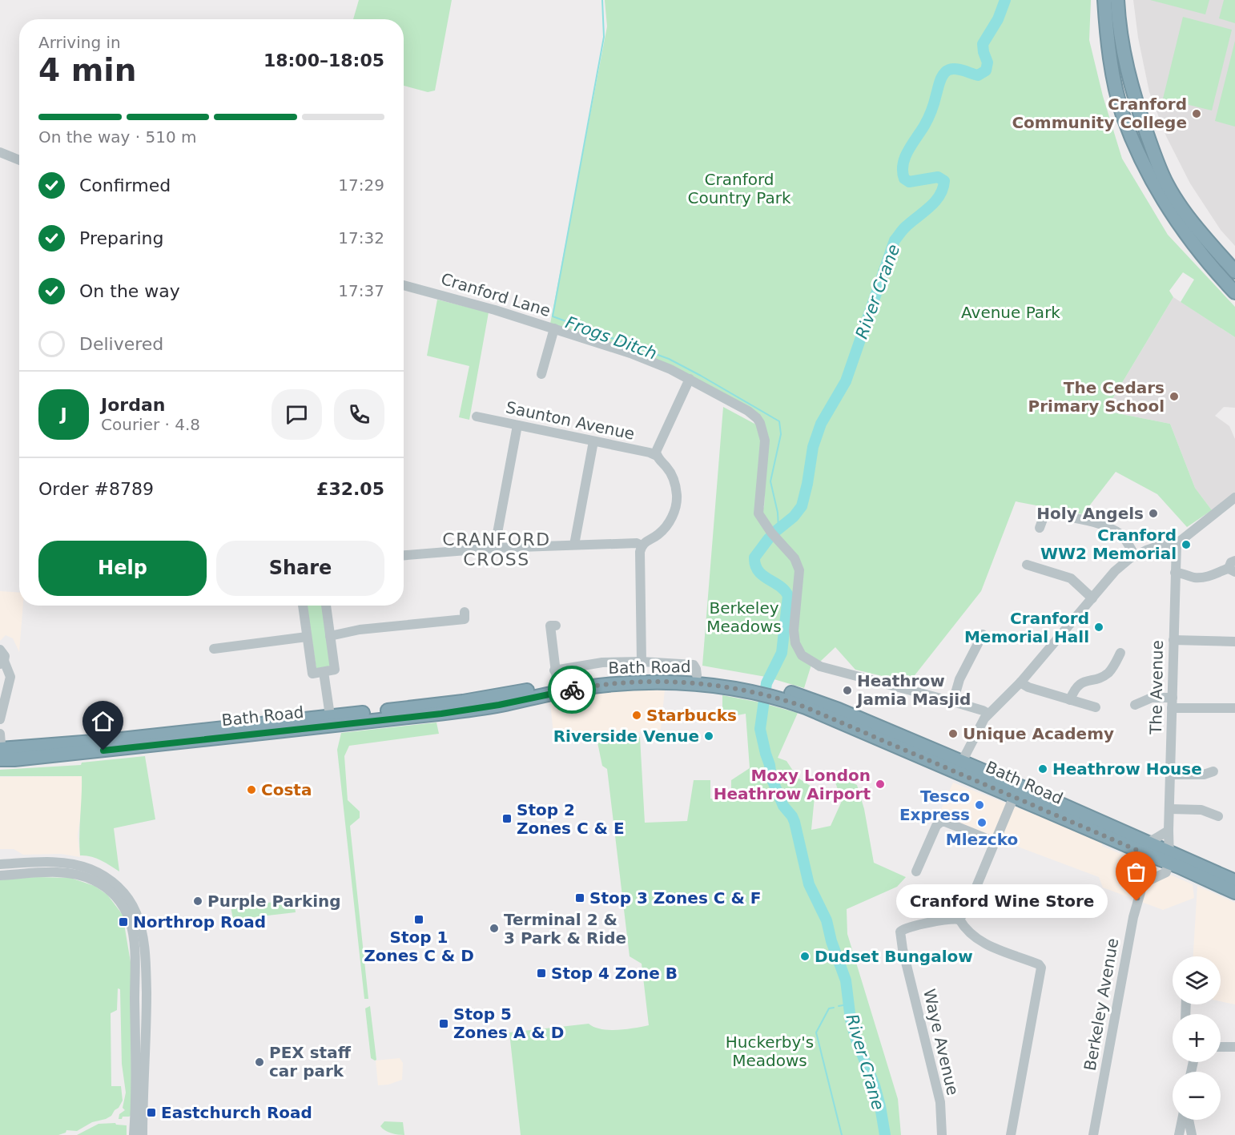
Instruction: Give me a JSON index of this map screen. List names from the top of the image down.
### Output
{
  "streets": {
    "highway": ["Bath Road"],
    "street": [
      "Cranford Lane",
      "Saunton Avenue",
      "The Avenue",
      "Berkeley Avenue",
      "Waye Avenue"
    ]
  },
  "crossings": [
    ["Bath Road", "The Avenue"]
  ],
  "districts": ["CRANFORD CROSS"],
  "water": ["River Crane", "Frogs Ditch"],
  "parks": [
    "Cranford Country Park",
    "Avenue Park",
    "Berkeley Meadows",
    "Huckerby's Meadows"
  ],
  "places": {
    "other": [
      "Cranford Community College",
      "The Cedars Primary School",
      "Holy Angels",
      "Cranford WW2 Memorial",
      "Cranford Memorial Hall",
      "Heathrow Jamia Masjid",
      "Starbucks",
      "Unique Academy",
      "Riverside Venue",
      "Heathrow House",
      "Moxy London Heathrow Airport",
      "Costa",
      "Tesco Express",
      "Mlezcko",
      "Purple Parking",
      "Cranford Wine Store",
      "Terminal 2 & 3 Park & Ride",
      "Dudset Bungalow",
      "PEX staff car park"
    ],
    "transit": [
      "Stop 2 Zones C & E",
      "Stop 3 Zones C & F",
      "Stop 1 Zones C & D",
      "Northrop Road",
      "Stop 4 Zone B",
      "Stop 5 Zones A & D",
      "Eastchurch Road"
    ]
  },
  "page": {
    "heading": ["4 min", "Arriving in", "18:00–18:05"],
    "panel": [
      "Jordan",
      "Courier · 4.8",
      "Order #8789",
      "£32.05"
    ],
    "bar": "On the way · 510 m",
    "list": [
      ["Confirmed", "17:29"],
      ["Preparing", "17:32"],
      ["On the way", "17:37"],
      "Delivered"
    ],
    "round": "J",
    "buttons": ["Help", "Share"],
    "bubble": "Cranford Wine Store",
    "map_buttons": ["+", "−"]
  }
}
